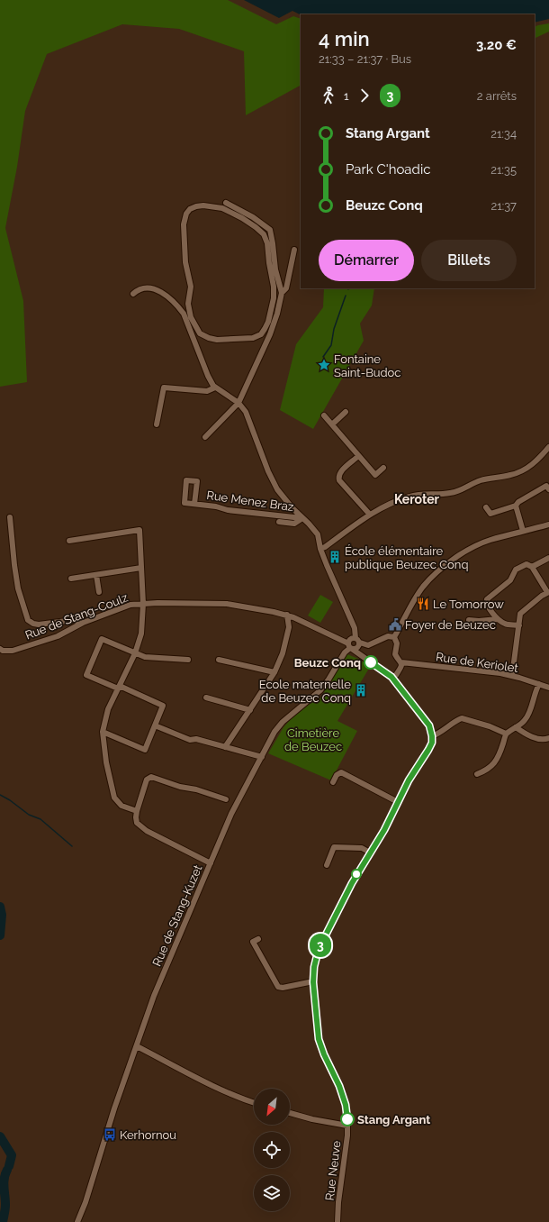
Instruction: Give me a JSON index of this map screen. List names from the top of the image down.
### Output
{
  "streets": {
    "street": [
      "Rue Menez Braz",
      "Rue de Stang-Coulz",
      "Rue de Keriolet",
      "Rue de Stang-Kuzet",
      "Rue Neuve"
    ]
  },
  "crossings": [
    ["Rue de Stang-Coulz", "Rue de Stang-Kuzet"]
  ],
  "districts": ["Keroter"],
  "parks": ["Cimetière de Beuzec"],
  "places": {
    "place": ["Fontaine Saint-Budoc"],
    "building": ["École élémentaire publique Beuzec Conq", "Ecole maternelle de Beuzec Conq"],
    "restaurant": ["Le Tomorrow"],
    "public building": ["Foyer de Beuzec"],
    "other": ["Beuzc Conq", "Stang Argant"],
    "bus stop": ["Kerhornou"]
  },
  "lines": ["bus line 3"],
  "north": "bottom left",
  "page": {
    "on_map": "3",
    "heading": ["4 min", "21:33 – 21:37 · Bus", "3.20 €"],
    "legs": ["1", "3", "2 arrêts"],
    "list": [
      {
        "name": "Stang Argant",
        "value": "21:34"
      },
      {
        "name": "Park C'hoadic",
        "value": "21:35"
      },
      {
        "name": "Beuzc Conq",
        "value": "21:37"
      }
    ],
    "buttons": ["Démarrer", "Billets"]
  }
}
